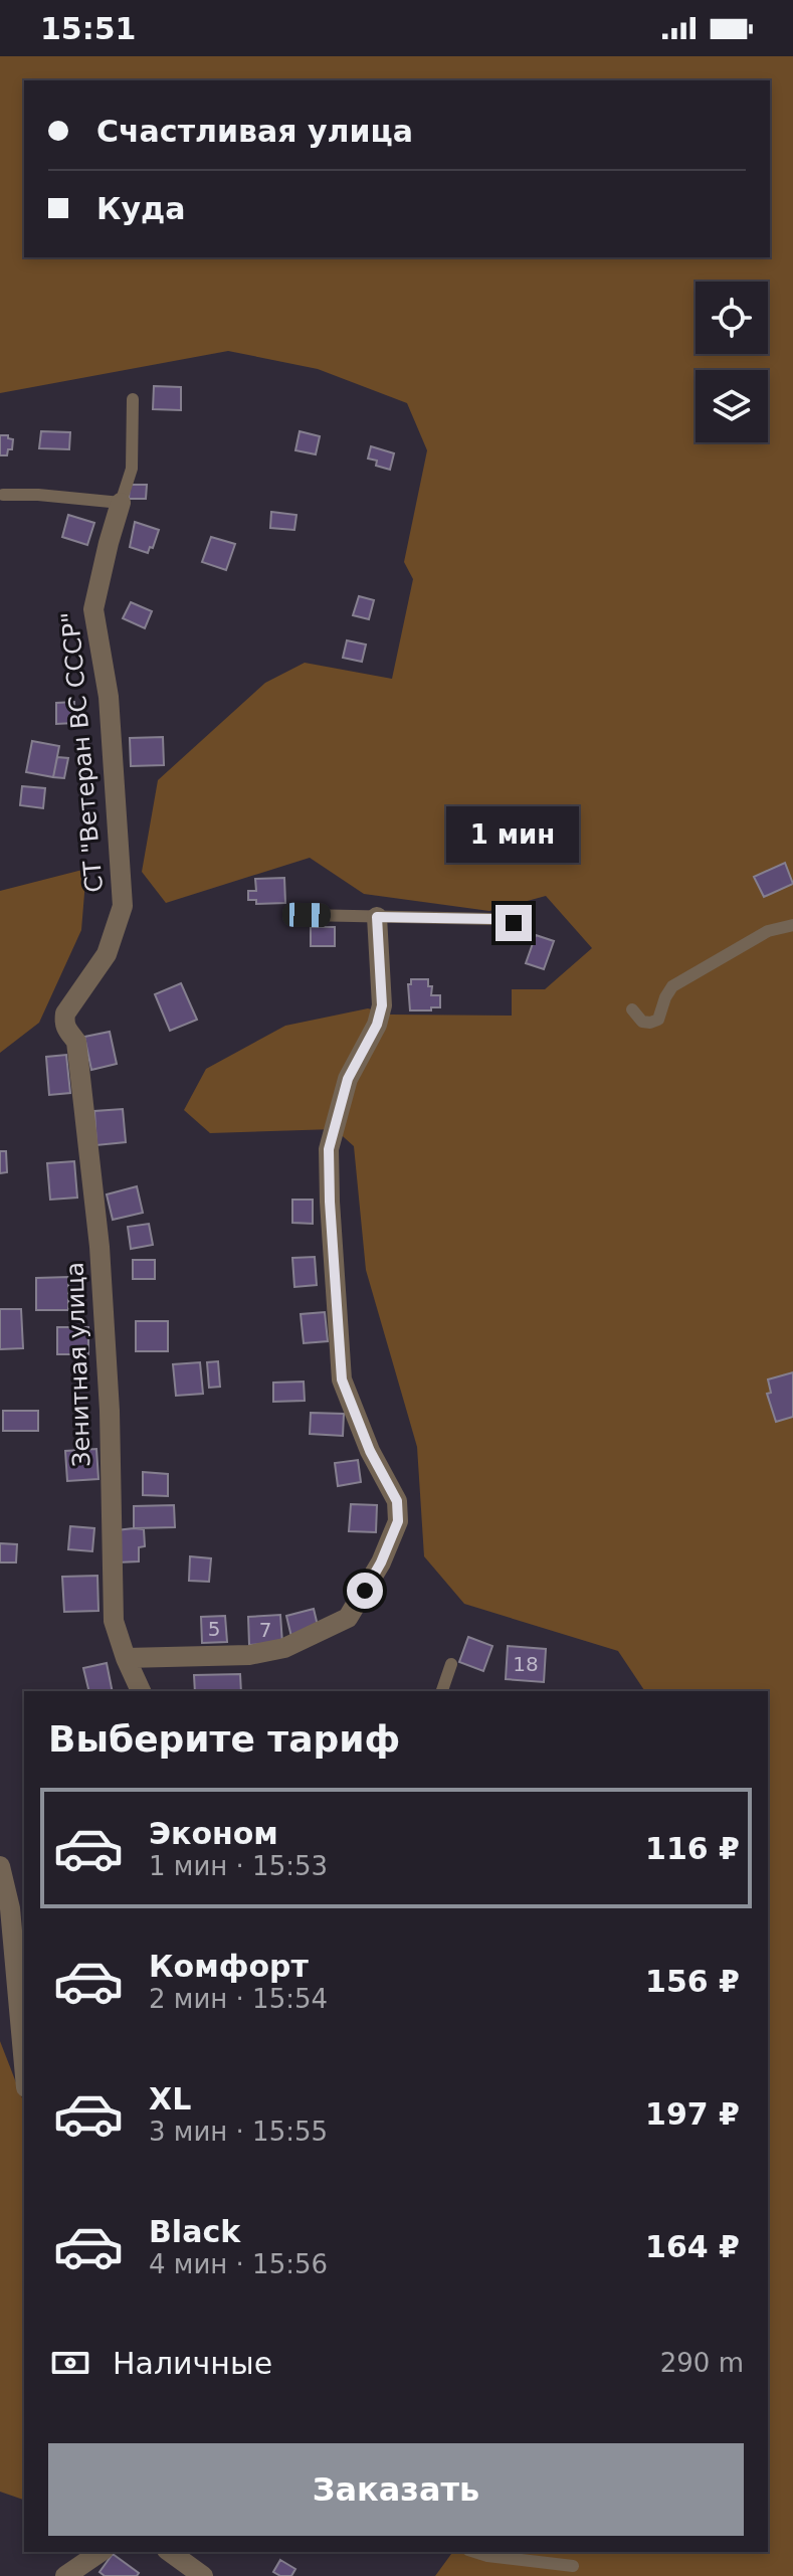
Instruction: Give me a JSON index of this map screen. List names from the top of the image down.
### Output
{
  "streets": {
    "street": ["СТ \"Ветеран ВС СССР\"", "Зенитная улица"]
  },
  "crossings": [
    ["СТ \"Ветеран ВС СССР\"", "Зенитная улица"]
  ],
  "house_numbers": ["5", "7", "18"],
  "page": {
    "status": "15:51",
    "banner": ["Счастливая улица", "Куда"],
    "bubble": "1 мин",
    "heading": "Выберите тариф",
    "list": [
      {
        "name": "Эконом",
        "note": "1 мин · 15:53",
        "value": "116 ₽"
      },
      {
        "name": "Комфорт",
        "note": "2 мин · 15:54",
        "value": "156 ₽"
      },
      {
        "name": "XL",
        "note": "3 мин · 15:55",
        "value": "197 ₽"
      },
      {
        "name": "Black",
        "note": "4 мин · 15:56",
        "value": "164 ₽"
      }
    ],
    "pay": ["Наличные", "290 m"],
    "buttons": "Заказать"
  }
}
